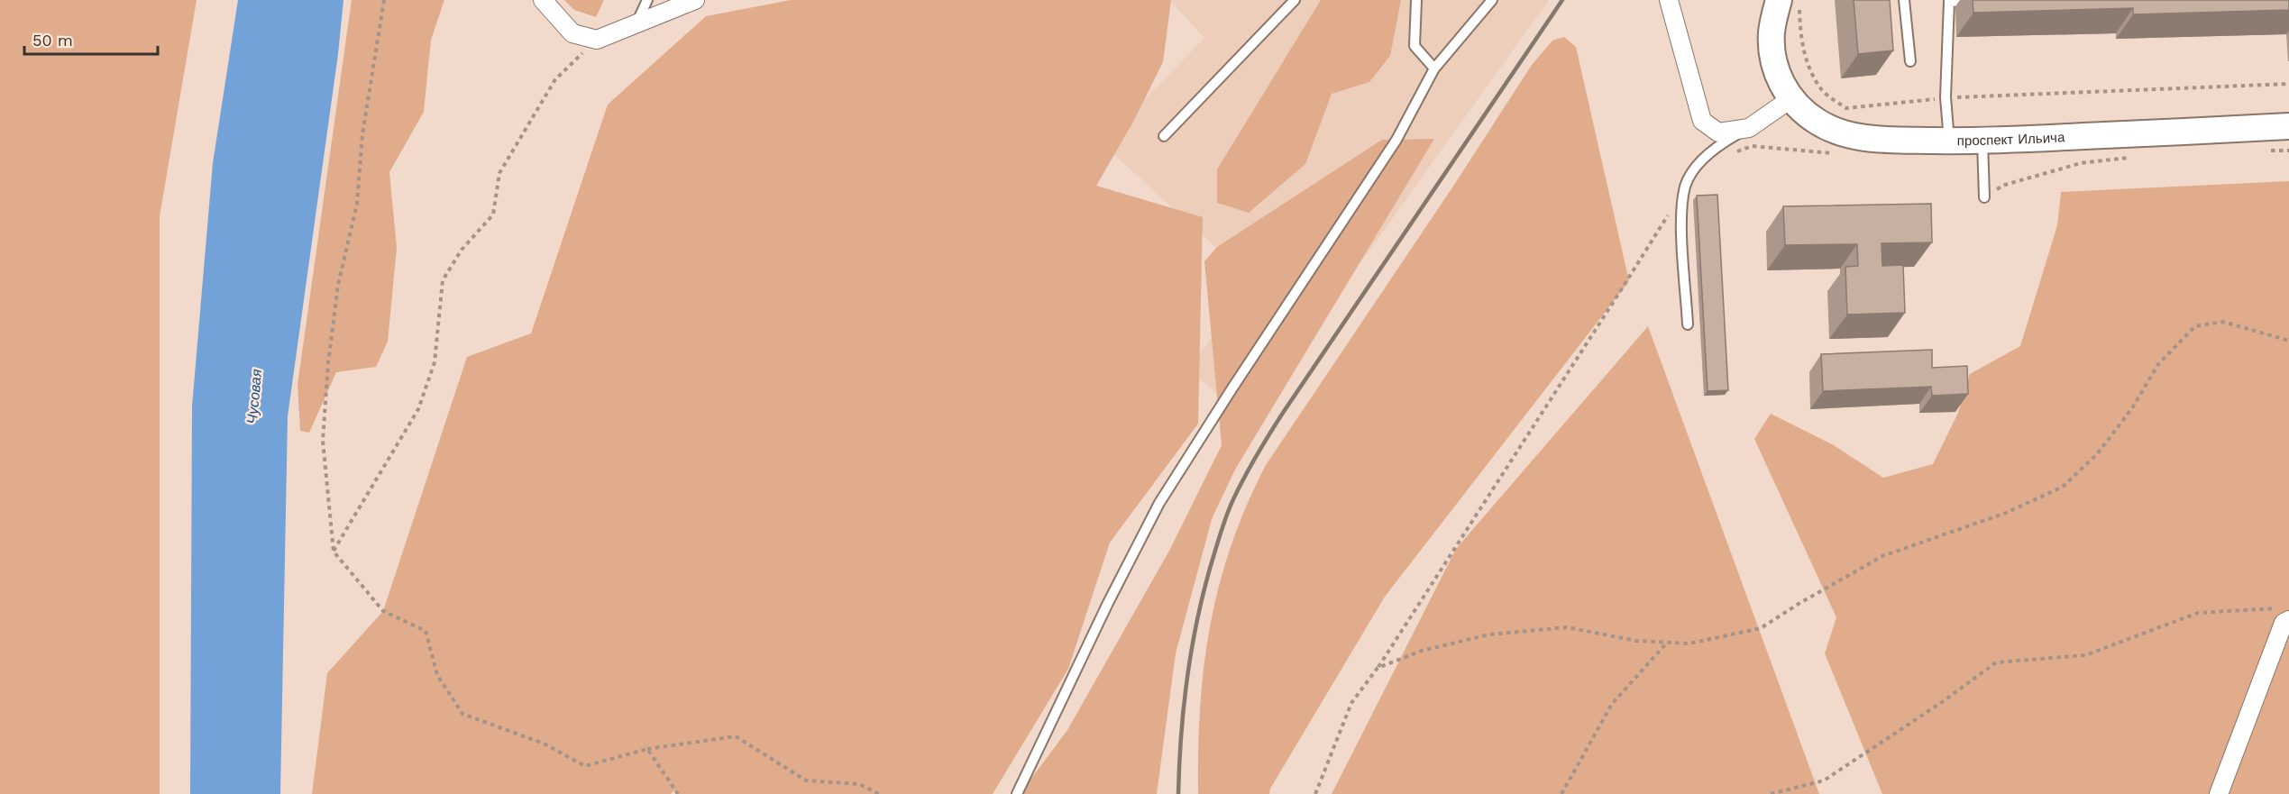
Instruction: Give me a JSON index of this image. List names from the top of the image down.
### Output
{
  "streets": {
    "street": ["проспект Ильича"]
  },
  "water": ["Чусовая"],
  "scale_bar": "50 m"
}
